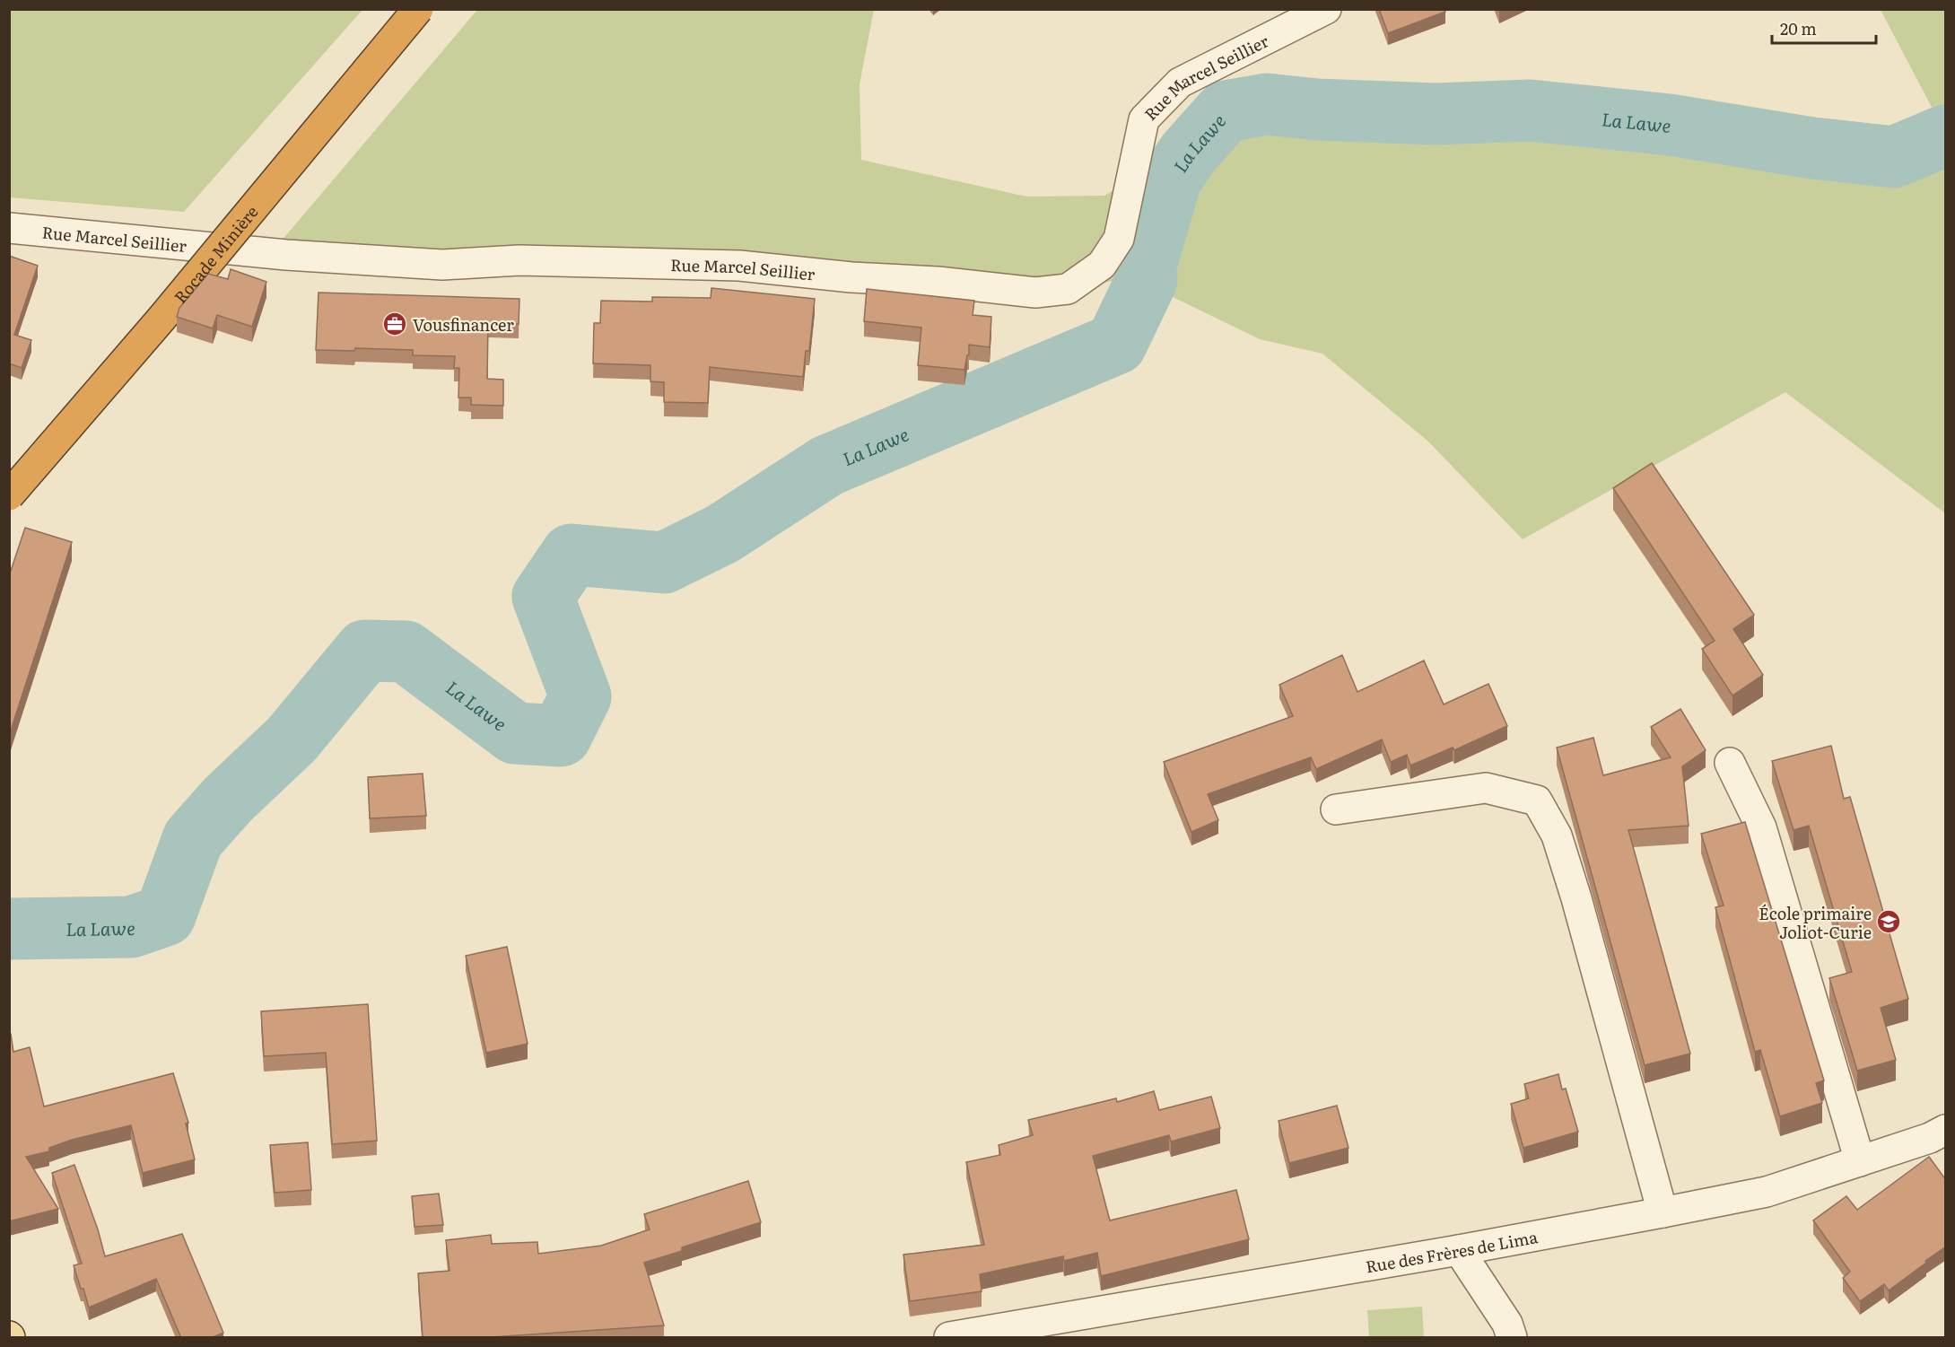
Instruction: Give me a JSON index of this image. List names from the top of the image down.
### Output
{
  "streets": {
    "highway": ["Rocade Minière"],
    "street": ["Rue Marcel Seillier", "Rue des Frères de Lima"]
  },
  "water": ["La Lawe"],
  "places": {
    "office": ["Vousfinancer"],
    "school or university": ["École primaire Joliot-Curie"]
  },
  "scale_bar": "20 m"
}
